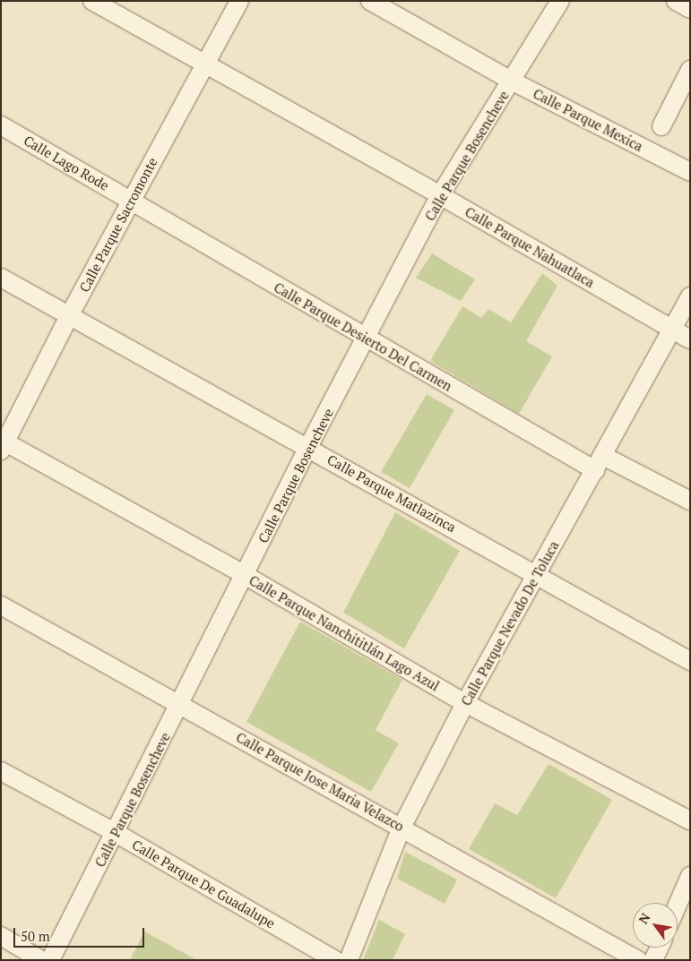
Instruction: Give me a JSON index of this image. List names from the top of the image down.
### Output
{
  "streets": {
    "street": [
      "Calle Parque Mexica",
      "Calle Parque Bosencheve",
      "Calle Lago Rode",
      "Calle Parque Sacromonte",
      "Calle Parque Nahuatlaca",
      "Calle Parque Desierto Del Carmen",
      "Calle Parque Matlazinca",
      "Calle Parque Nevado De Toluca",
      "Calle Parque Nanchititlán Lago Azul",
      "Calle Parque Jose Maria Velazco",
      "Calle Parque De Guadalupe"
    ]
  },
  "crossings": [
    ["Calle Parque Mexica", "Calle Parque Bosencheve"],
    ["Calle Parque Bosencheve", "Calle Parque Nahuatlaca"],
    ["Calle Parque Bosencheve", "Calle Parque Desierto Del Carmen"],
    ["Calle Parque Bosencheve", "Calle Parque Matlazinca"],
    ["Calle Parque Bosencheve", "Calle Parque Nanchititlán Lago Azul"],
    ["Calle Parque Bosencheve", "Calle Parque Jose Maria Velazco"],
    ["Calle Parque Bosencheve", "Calle Parque De Guadalupe"],
    ["Calle Lago Rode", "Calle Parque Sacromonte"],
    ["Calle Lago Rode", "Calle Parque Desierto Del Carmen"],
    ["Calle Parque Sacromonte", "Calle Parque Nahuatlaca"],
    ["Calle Parque Sacromonte", "Calle Parque Desierto Del Carmen"],
    ["Calle Parque Sacromonte", "Calle Parque Matlazinca"],
    ["Calle Parque Sacromonte", "Calle Parque Nanchititlán Lago Azul"],
    ["Calle Parque Nahuatlaca", "Calle Parque Nevado De Toluca"],
    ["Calle Parque Desierto Del Carmen", "Calle Parque Nevado De Toluca"],
    ["Calle Parque Matlazinca", "Calle Parque Nevado De Toluca"],
    ["Calle Parque Nevado De Toluca", "Calle Parque Nanchititlán Lago Azul"],
    ["Calle Parque Nevado De Toluca", "Calle Parque Jose Maria Velazco"]
  ],
  "scale_bar": "50 m",
  "north": "top left"
}
